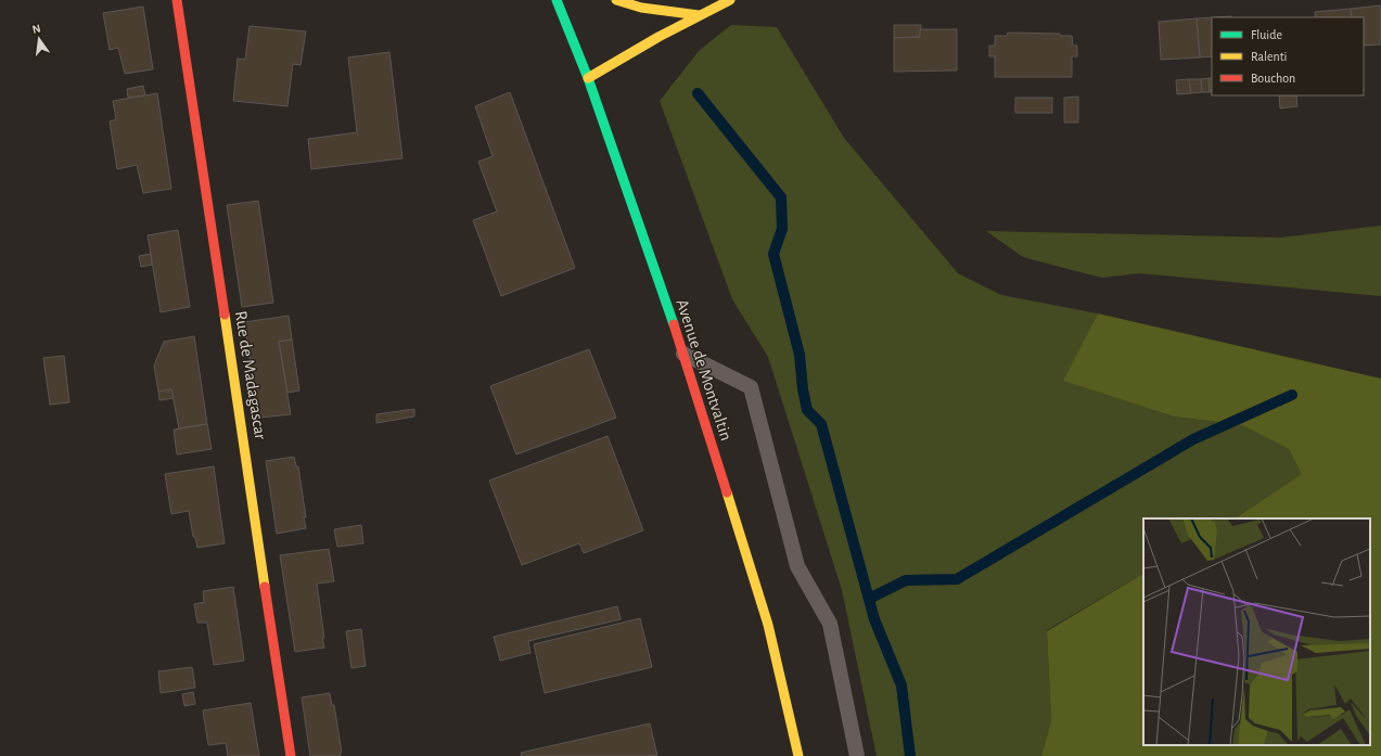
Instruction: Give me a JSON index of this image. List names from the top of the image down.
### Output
{
  "streets": {
    "street": ["Avenue de Montvaltin", "Rue de Madagascar"]
  },
  "legend": ["Fluide", "Ralenti", "Bouchon"],
  "north": "top"
}
